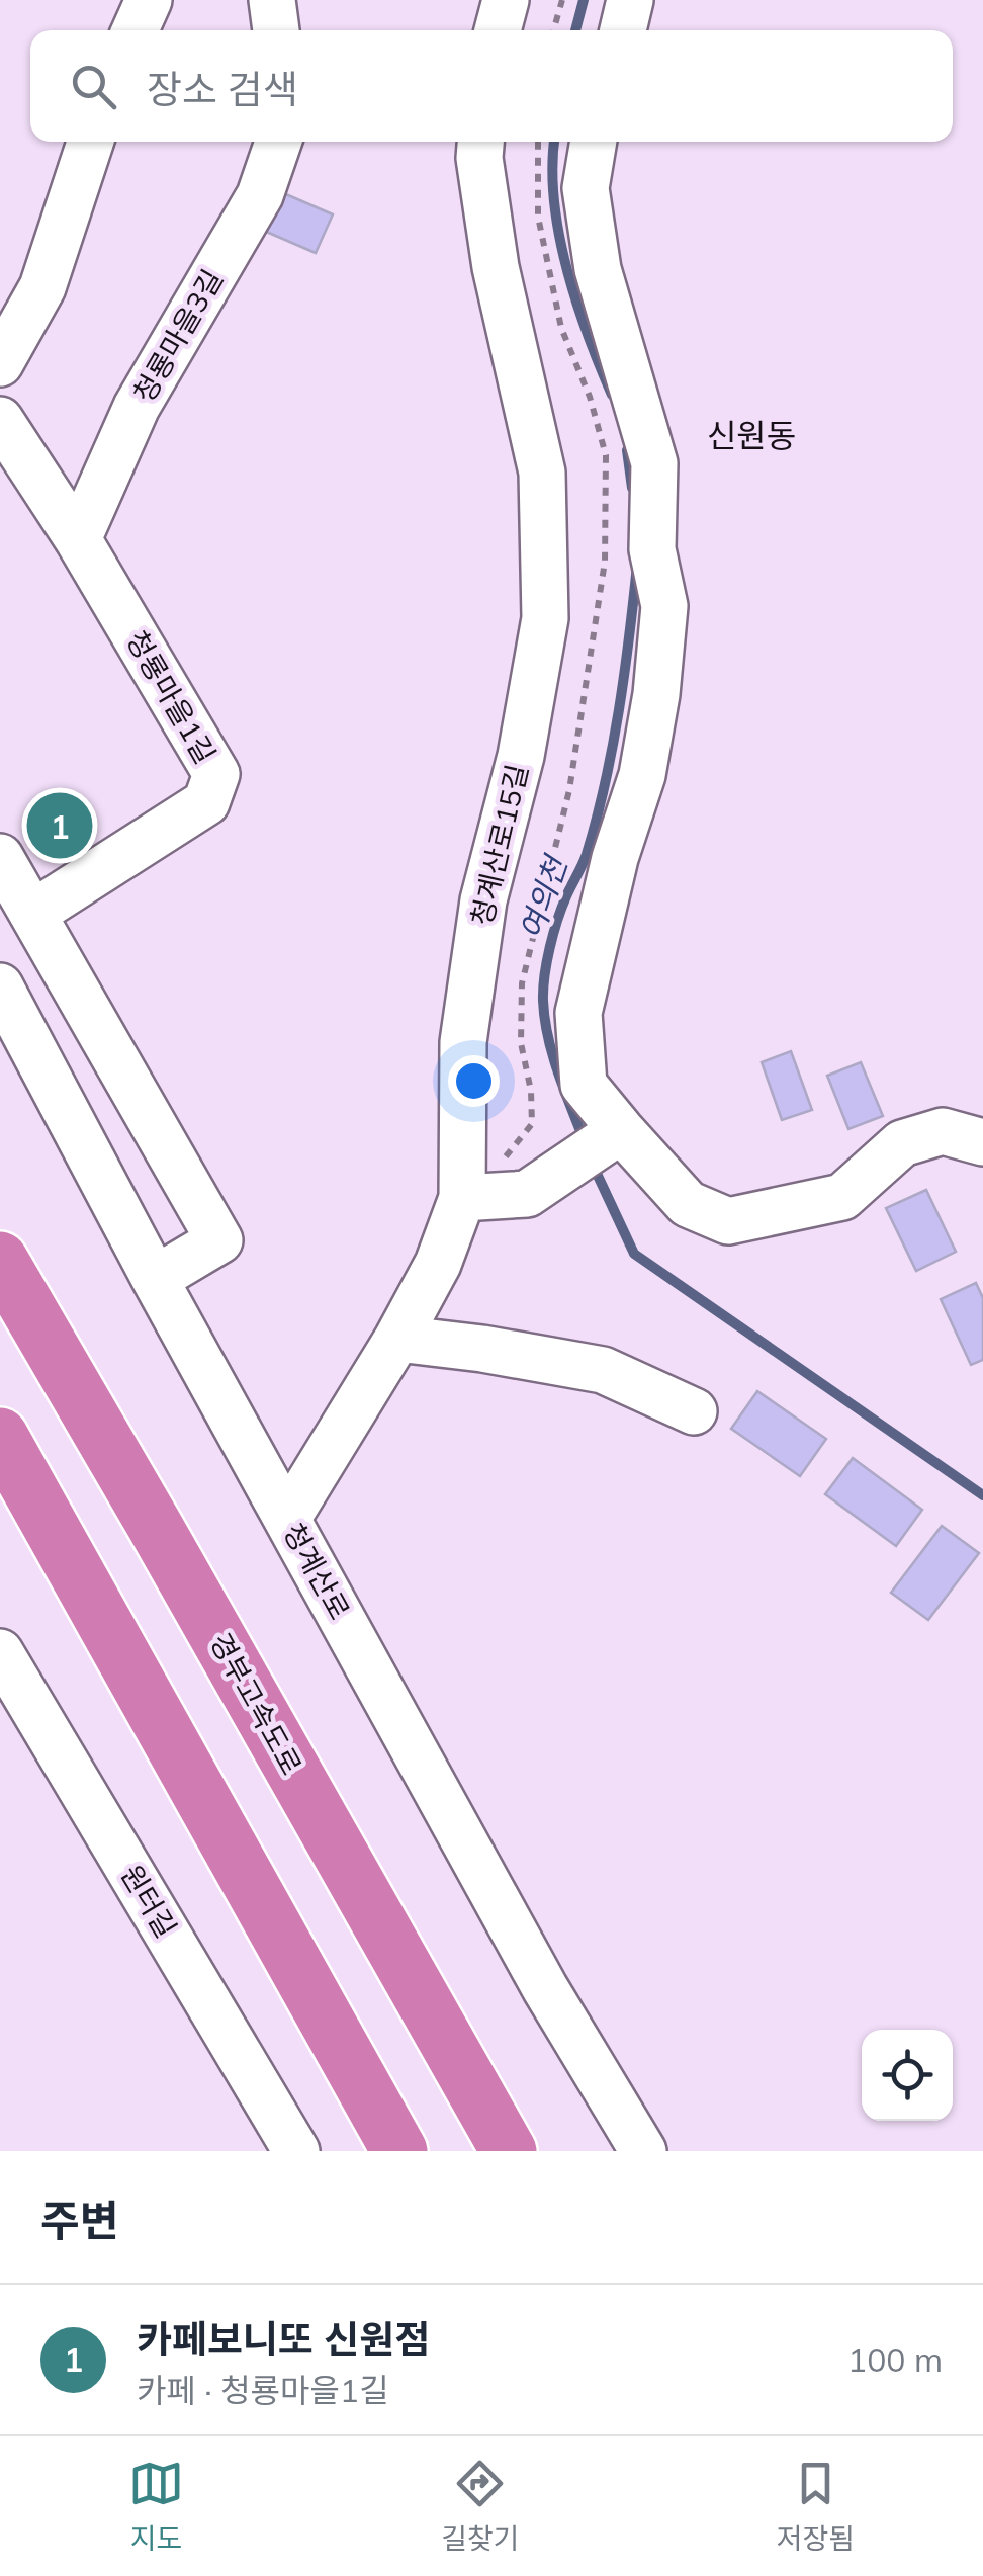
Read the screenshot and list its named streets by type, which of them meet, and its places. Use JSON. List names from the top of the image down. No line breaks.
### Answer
{"streets":{"highway":["경부고속도로"],"street":["청룡마을3길","청룡마을1길","청계산로15길","청계산로","원터길"]},"crossings":[["청룡마을3길","청룡마을1길"],["청계산로15길","청계산로"]],"districts":["신원동"],"water":["여의천"],"page":{"search":"장소 검색","pins":"1","heading":"주변","list":[{"mark":"1","name":"카페보니또 신원점","note":"카페 · 청룡마을1길","value":"100 m"}],"nav":["지도","길찾기","저장됨"]}}
